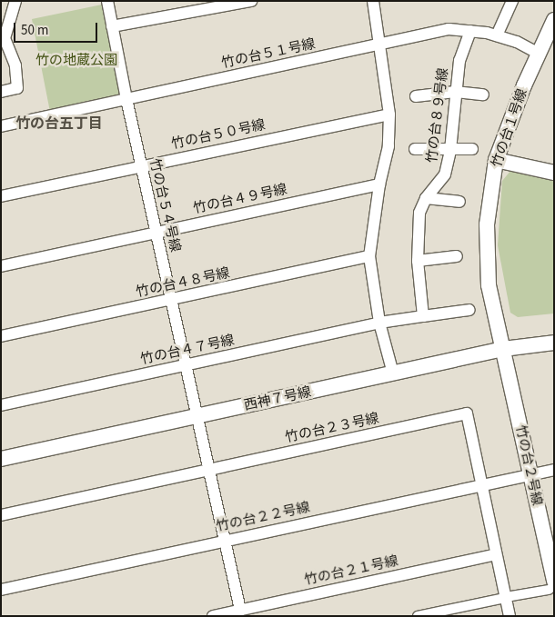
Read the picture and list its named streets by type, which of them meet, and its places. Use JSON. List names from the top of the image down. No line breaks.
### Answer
{"streets":{"street":["竹の台５１号線","竹の台８９号線","竹の台１号線","竹の台５０号線","竹の台４９号線","竹の台５４号線","竹の台４８号線","竹の台４７号線","西神７号線","竹の台２３号線","竹の台２号線","竹の台２２号線","竹の台２１号線"]},"crossings":[["竹の台５１号線","竹の台８９号線"],["竹の台５１号線","竹の台１号線"],["竹の台５１号線","竹の台５４号線"],["竹の台１号線","西神７号線"],["竹の台１号線","竹の台２号線"],["竹の台５０号線","竹の台５４号線"],["竹の台４９号線","竹の台５４号線"],["竹の台５４号線","竹の台４８号線"],["竹の台５４号線","竹の台４７号線"],["竹の台５４号線","西神７号線"],["竹の台５４号線","竹の台２３号線"],["竹の台５４号線","竹の台２２号線"],["竹の台５４号線","竹の台２１号線"],["西神７号線","竹の台２号線"],["竹の台２３号線","竹の台２２号線"],["竹の台２３号線","竹の台２１号線"],["竹の台２号線","竹の台２２号線"]],"districts":["竹の台五丁目"],"parks":["竹の地蔵公園"],"scale_bar":"50 m"}
